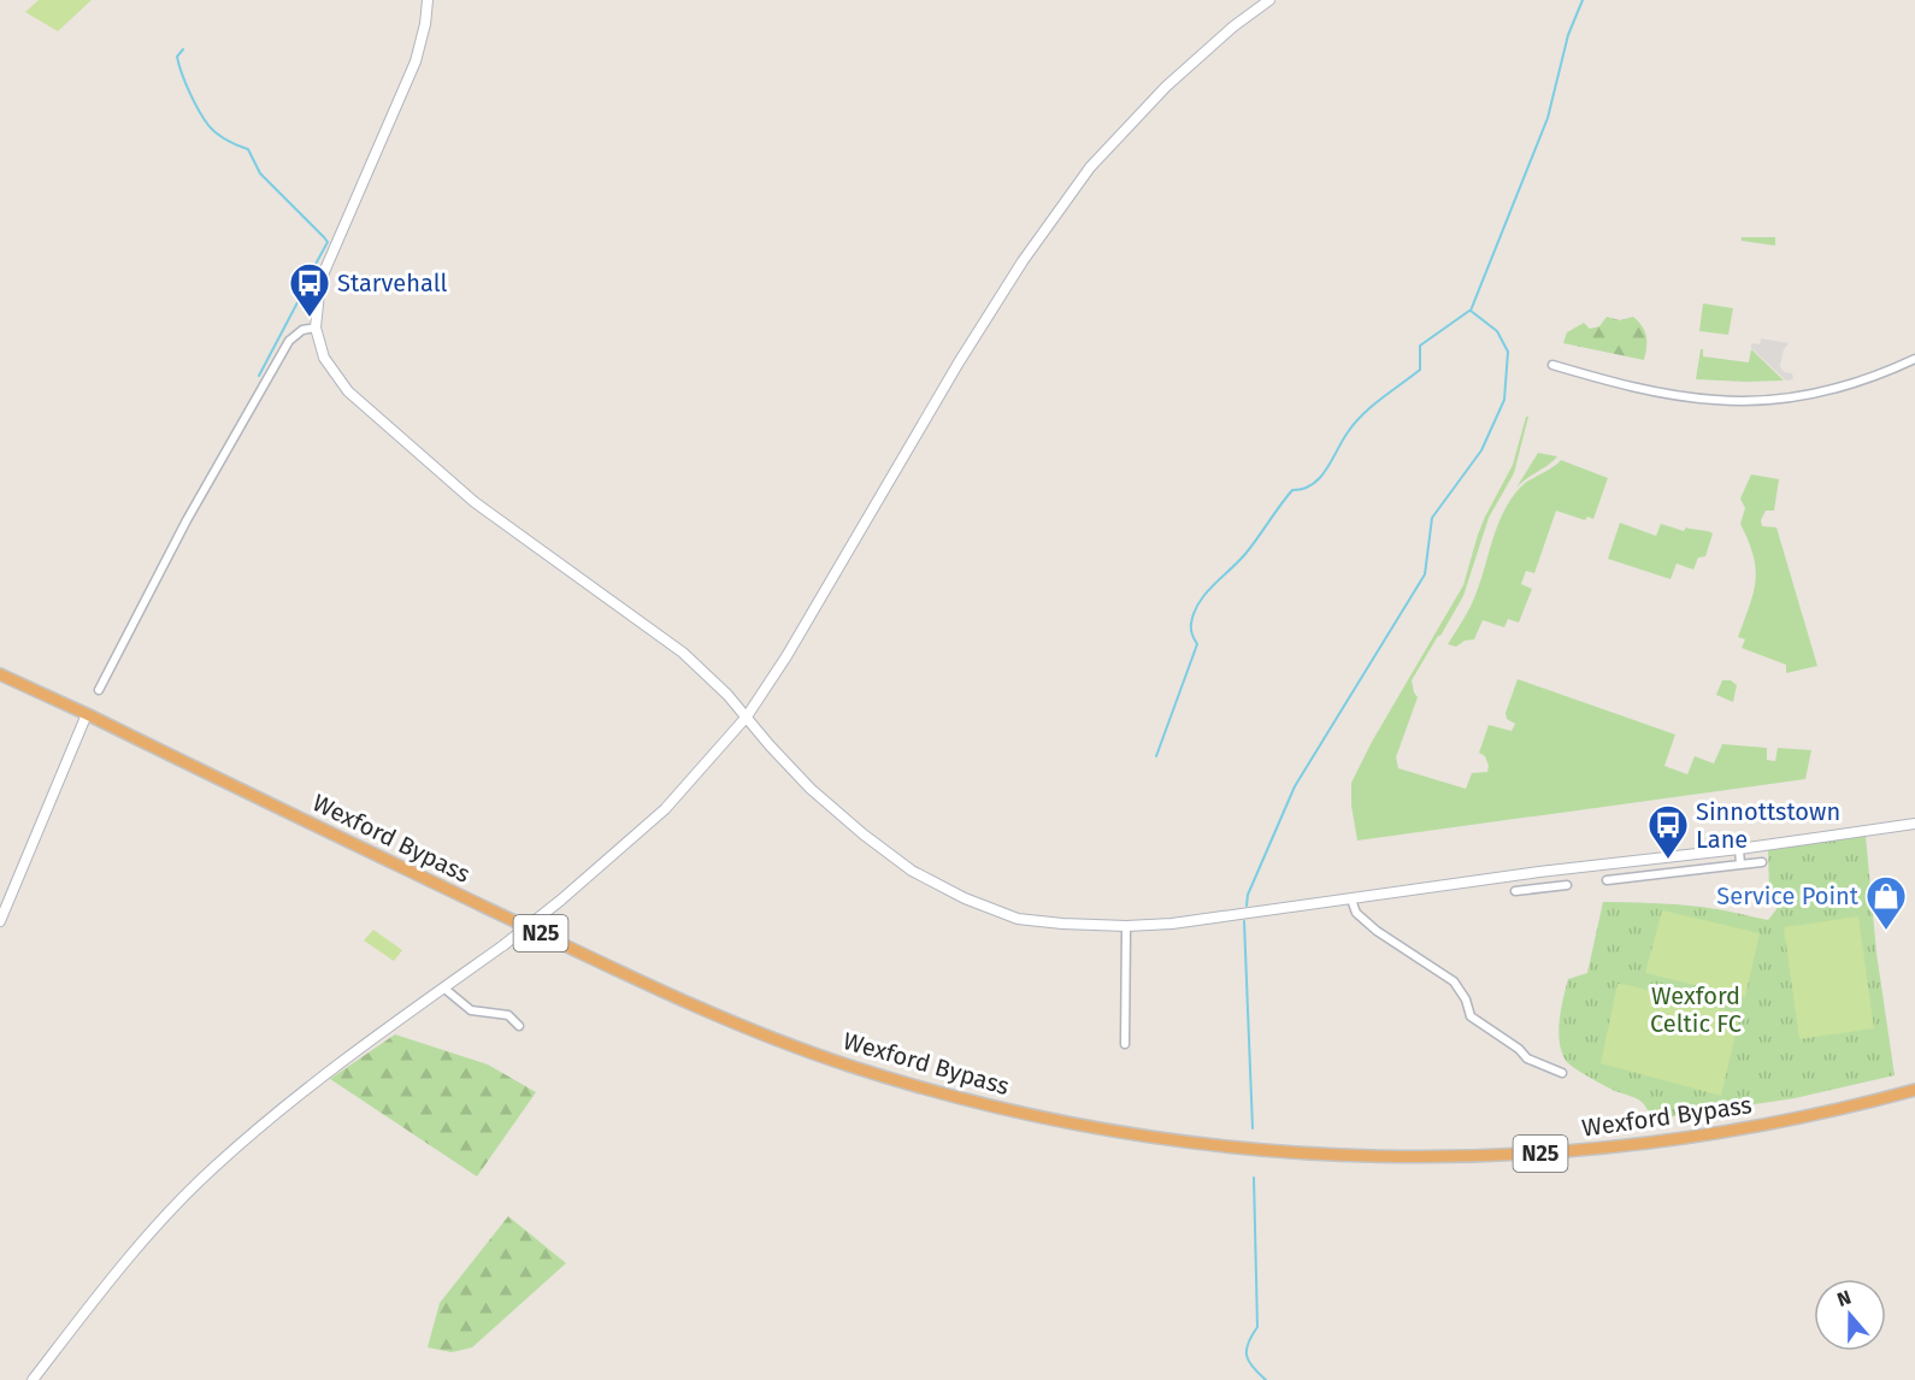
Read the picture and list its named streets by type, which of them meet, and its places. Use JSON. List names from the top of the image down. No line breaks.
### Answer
{"streets":{"highway":["Wexford Bypass","N25"]},"parks":["Wexford Celtic FC"],"places":{"bus stop":["Starvehall","Sinnottstown Lane"],"shop":["Service Point"]},"north":"top"}
